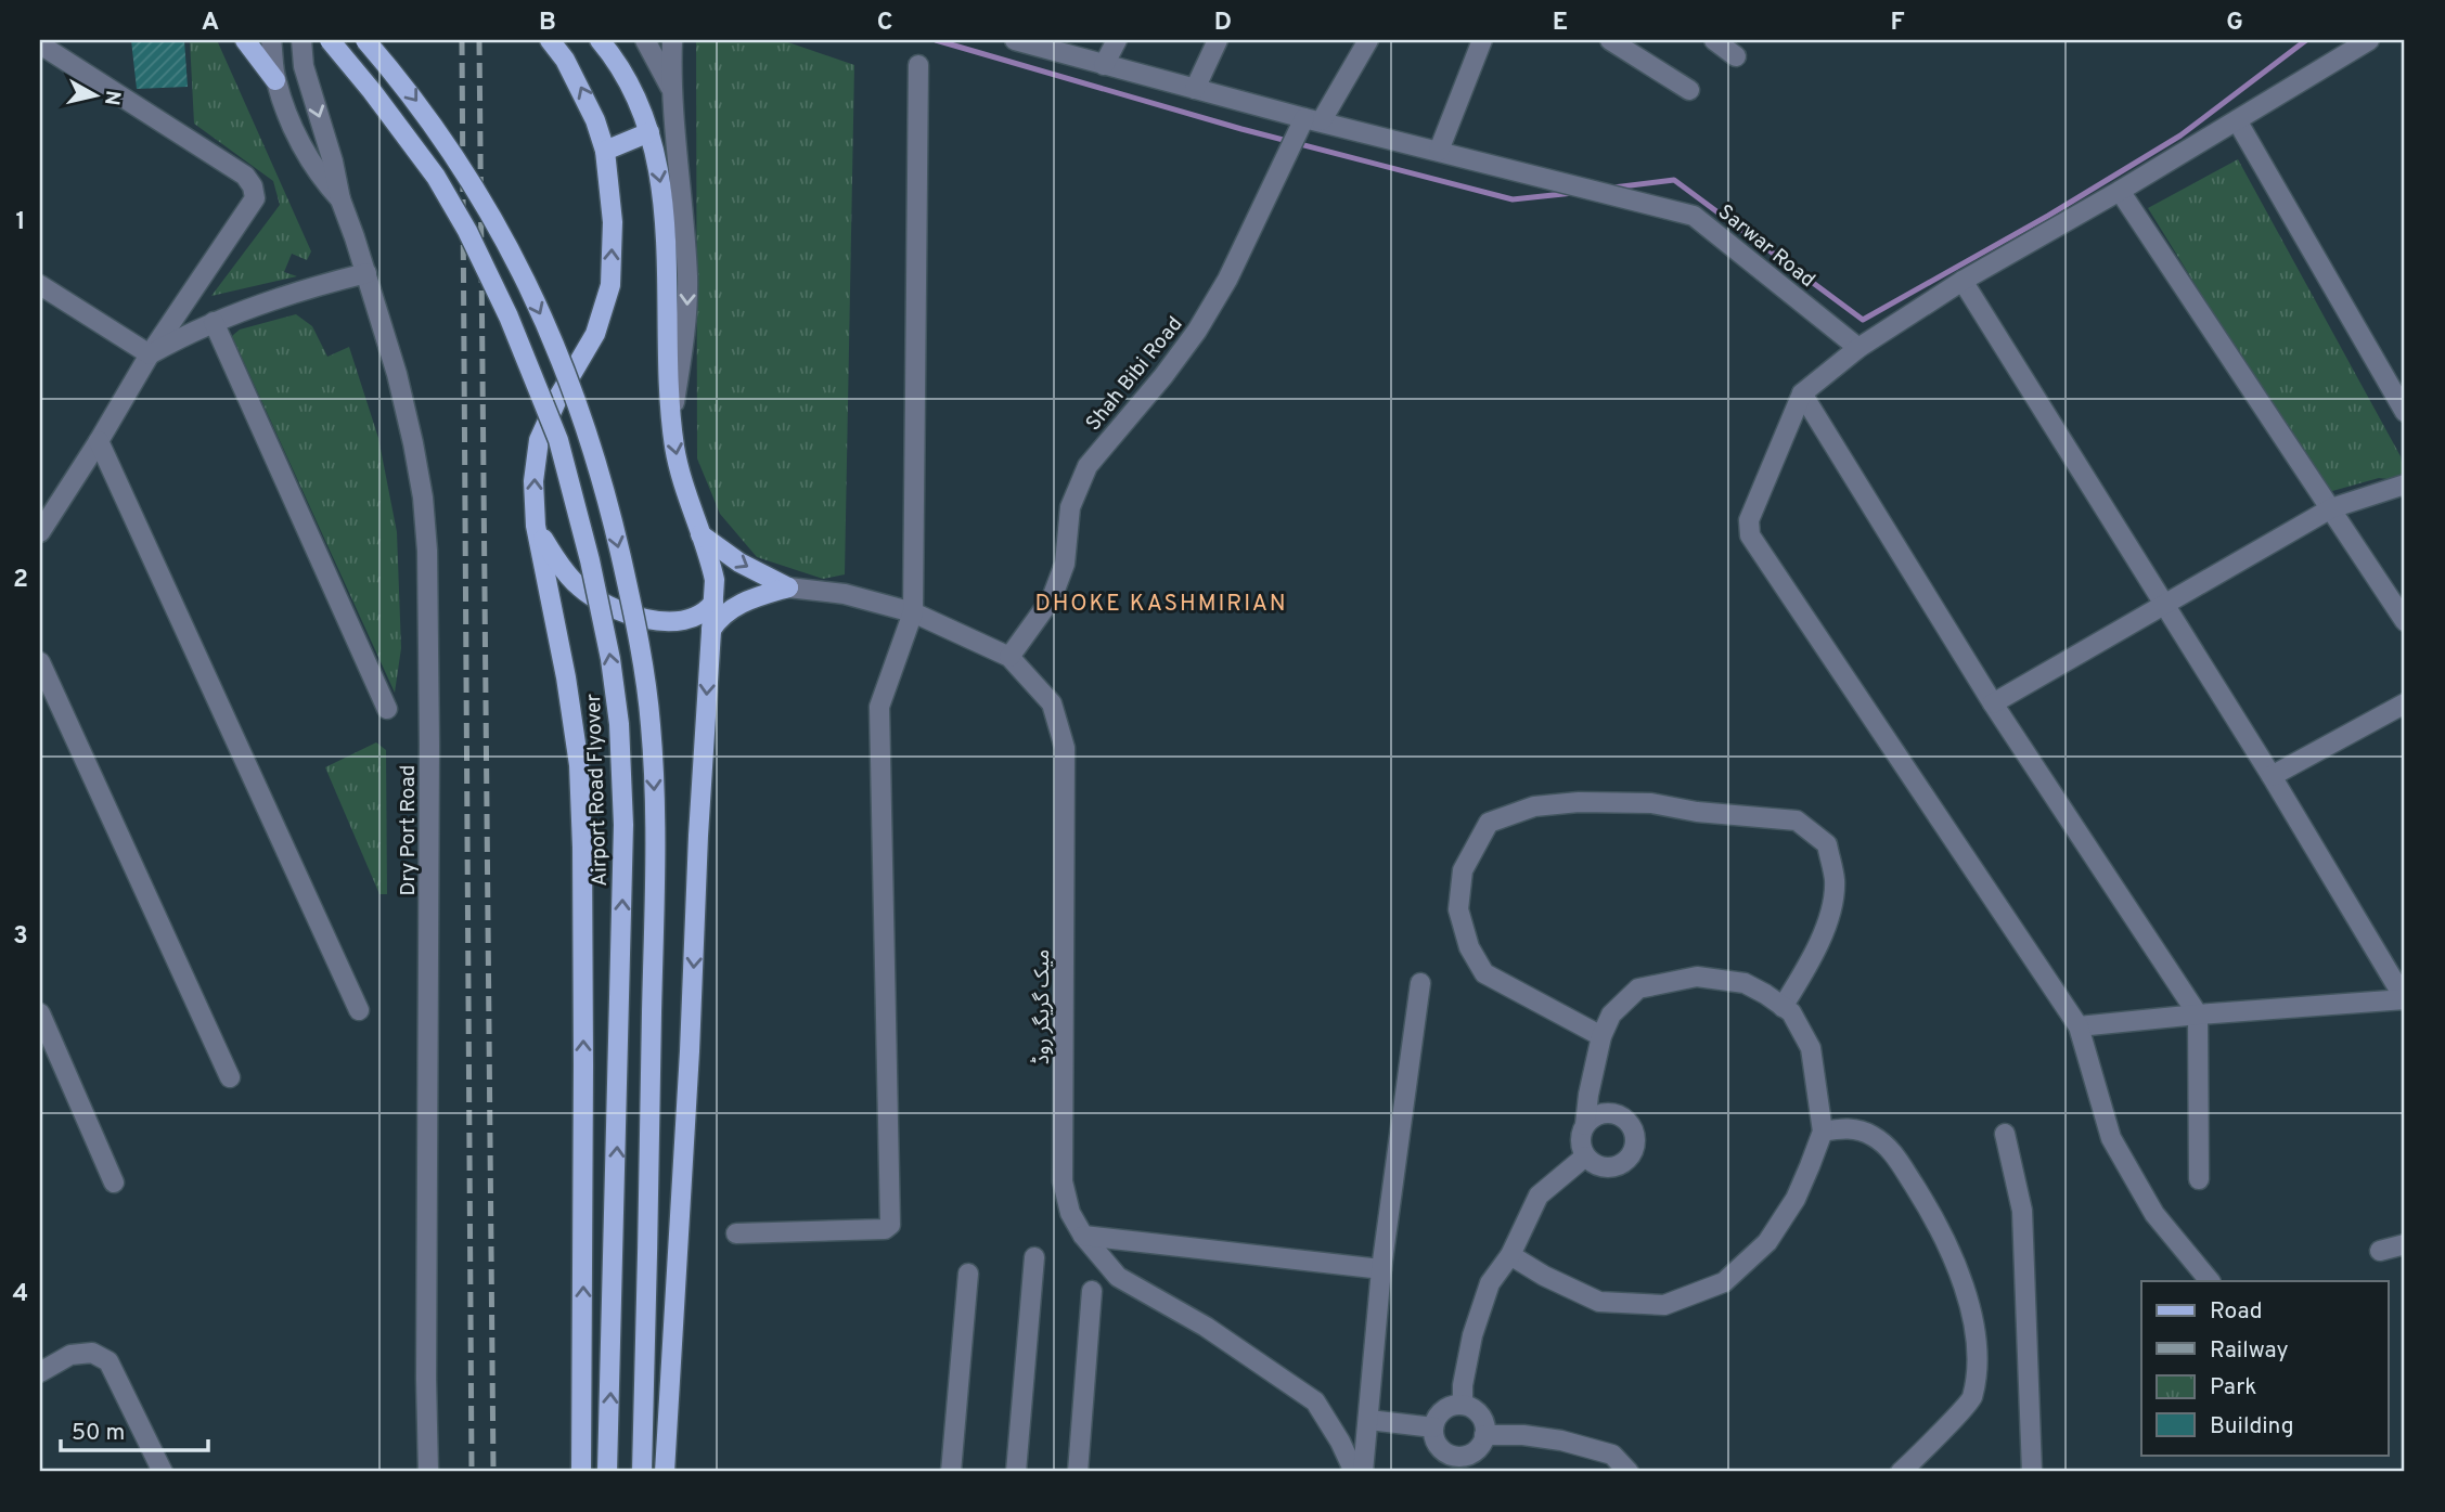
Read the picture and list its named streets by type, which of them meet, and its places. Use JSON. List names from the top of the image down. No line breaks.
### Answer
{"streets":{"main road":["Airport Road Flyover","میک گریگر روڈ"],"street":["Sarwar Road","Shah Bibi Road","Dry Port Road"]},"crossings":[["Sarwar Road","Shah Bibi Road"],["Shah Bibi Road","میک گریگر روڈ"]],"districts":["DHOKE KASHMIRIAN"],"legend":["Road","Railway","Park","Building"],"scale_bar":"50 m","north":"right","grid":{"columns":["A","B","C","D","E","F","G"],"rows":["1","2","3","4"]}}
